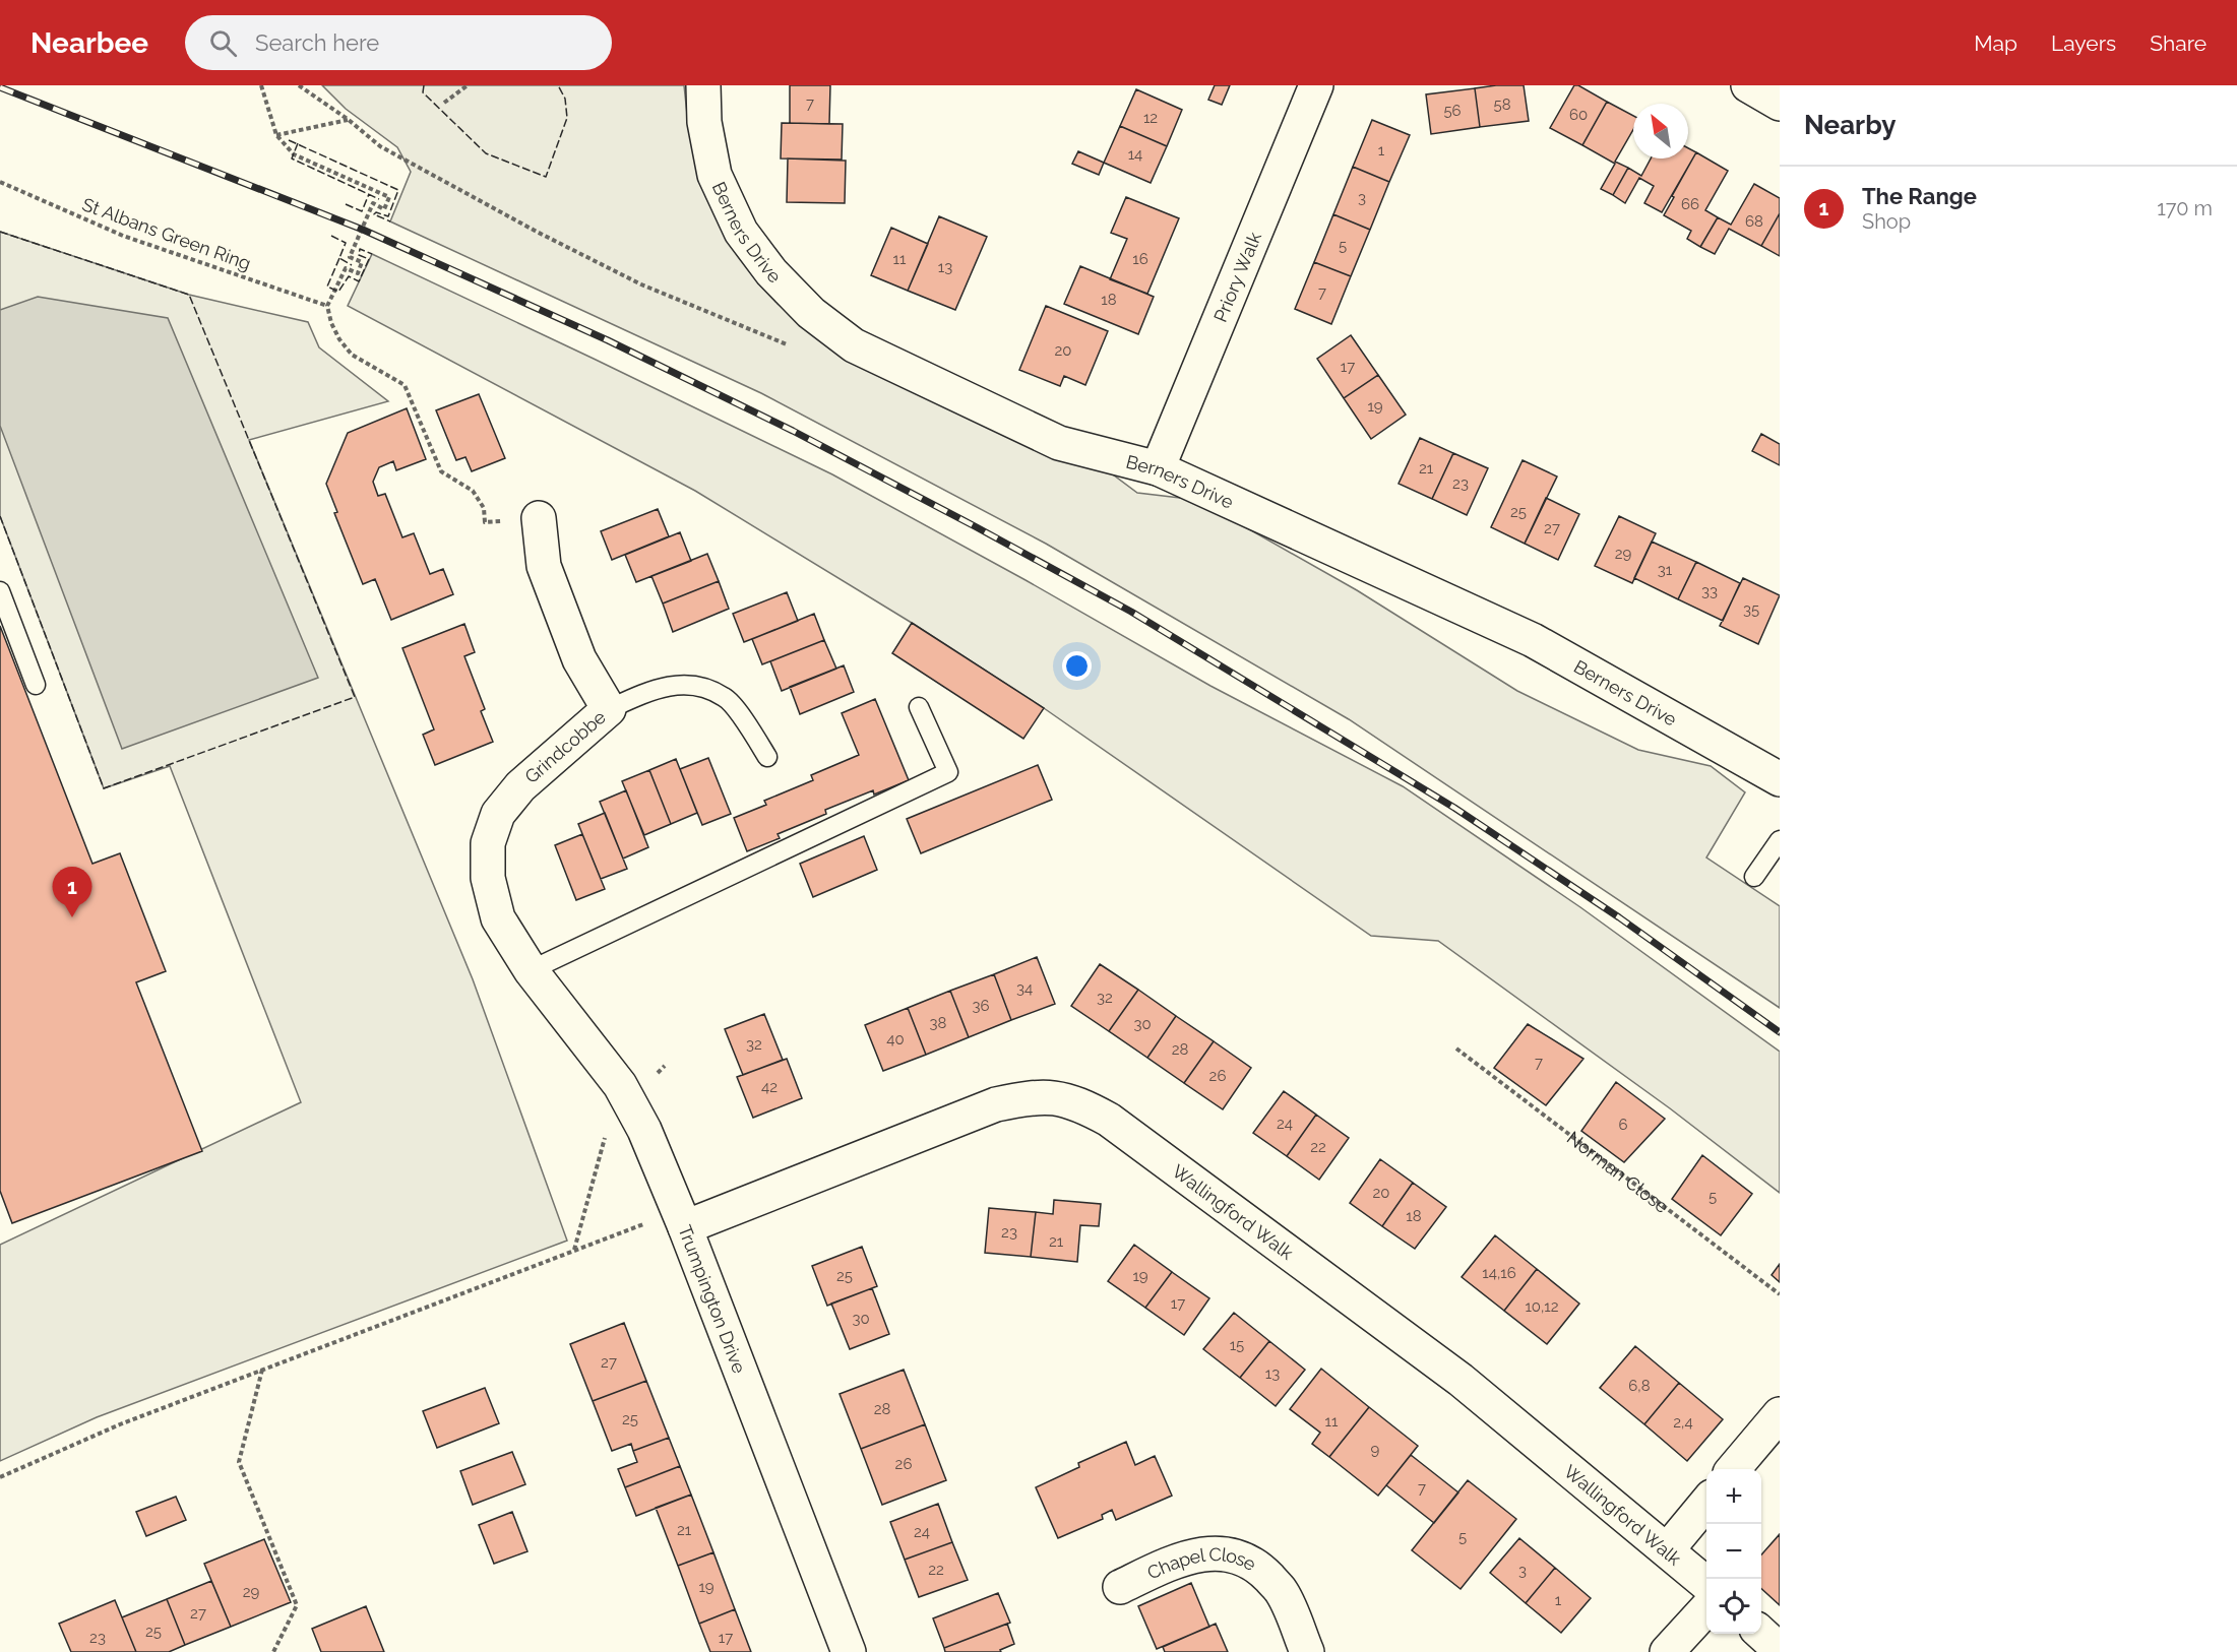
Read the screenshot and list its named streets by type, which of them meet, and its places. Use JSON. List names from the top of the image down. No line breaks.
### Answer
{"streets":{"street":["Berners Drive","Priory Walk","Grindcobbe","Wallingford Walk","Trumpington Drive","Chapel Close"],"path":["St Albans Green Ring","Norman Close"]},"crossings":[["Berners Drive","Priory Walk"],["Grindcobbe","Trumpington Drive"],["Wallingford Walk","Trumpington Drive"]],"house_numbers":["7","58","56","60","12","1","14","3","66","68","5","11","16","13","7","18","20","17","19","21","23","25","27","29","31","33","35","34","32","36","38","30","40","32","28","7","26","42","24","6","22","20","5","18","23","21","14,16","25","19","17","10,12","30","15","27","13","6,8","28","25","11","2,4","9","26","7","21","24","5","22","3","19","29","1","27","25","23","17"],"north":"top left","page":{"header":"Nearbee","search":"Search here","nav":["Map","Layers","Share"],"heading":"Nearby","list":[{"mark":"1","name":"The Range","note":"Shop","value":"170 m"}],"pins":"1","map_buttons":["+","−"]}}
